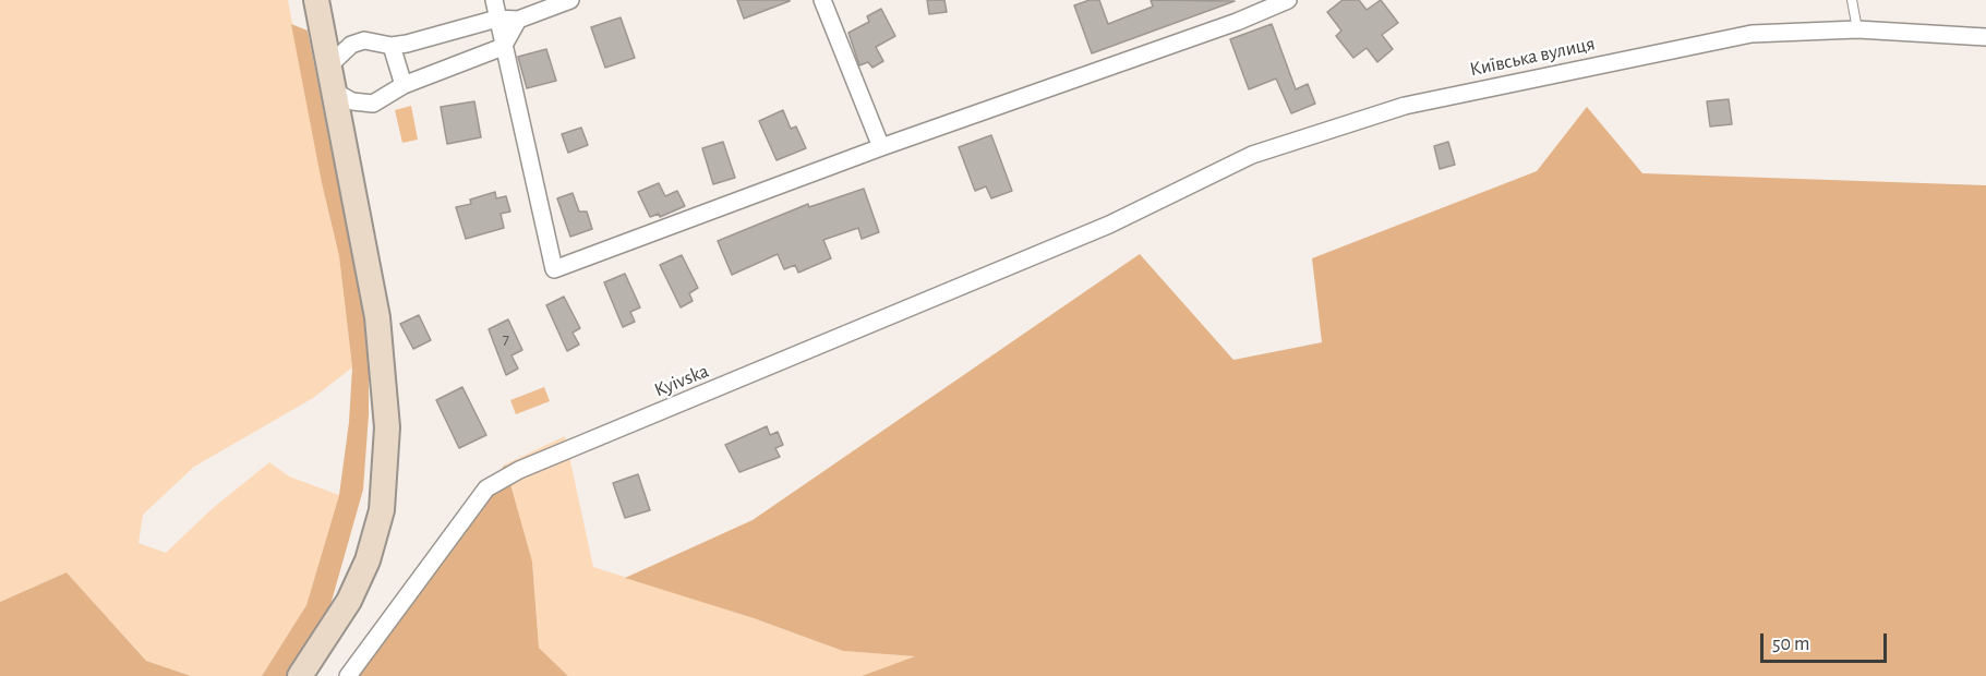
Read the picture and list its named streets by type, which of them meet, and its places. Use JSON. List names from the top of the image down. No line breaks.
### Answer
{"streets":{"street":["Kyivska"]},"house_numbers":["7"],"scale_bar":"50 m"}
